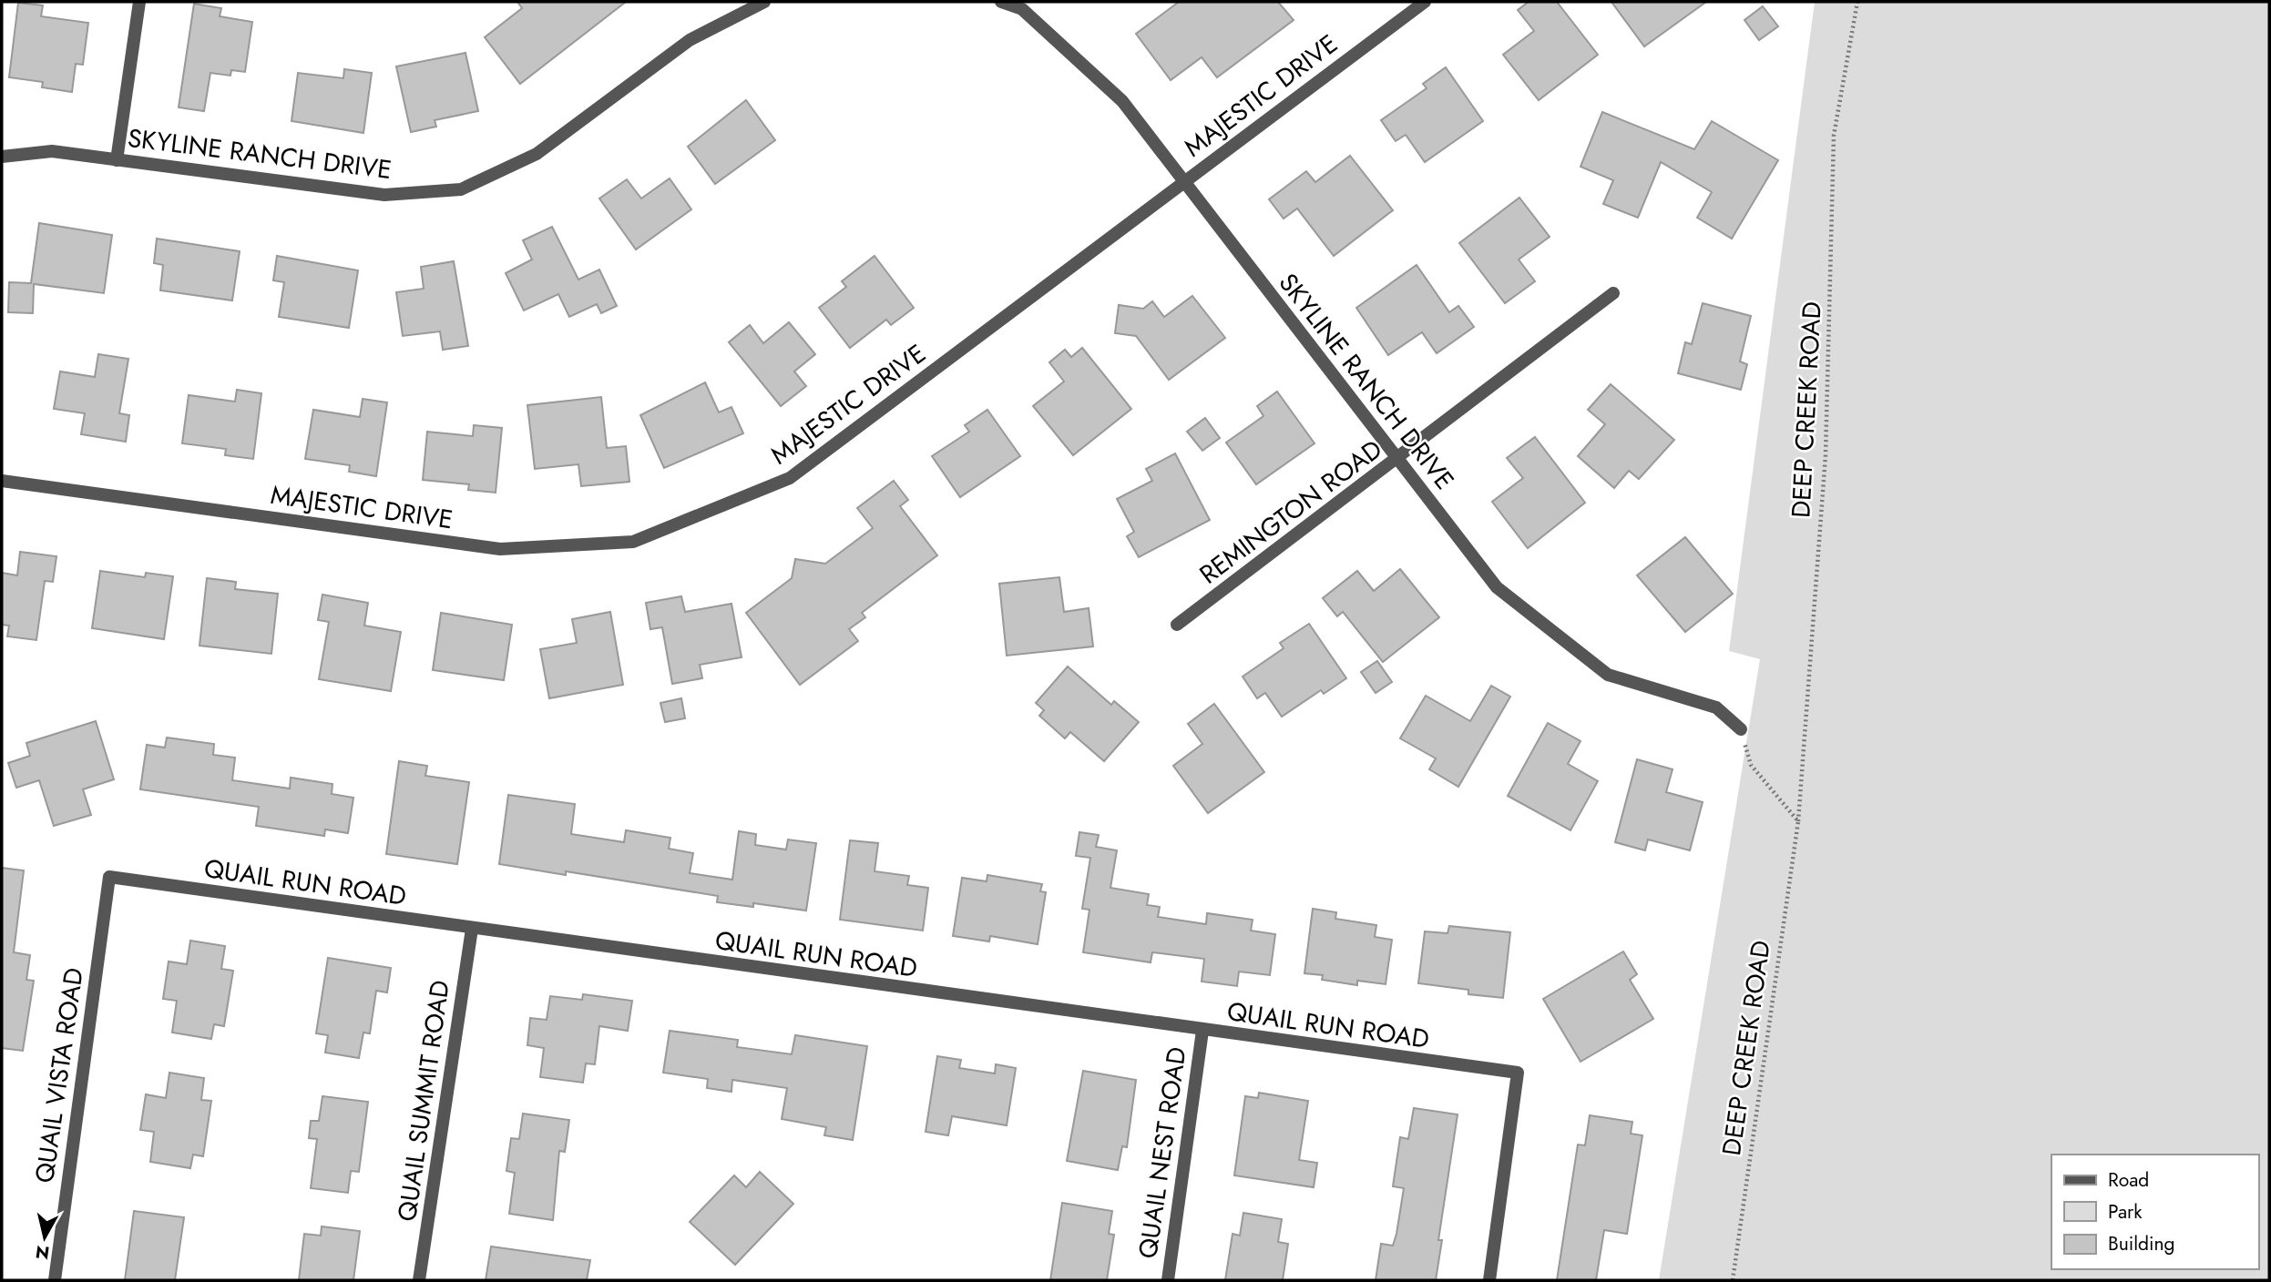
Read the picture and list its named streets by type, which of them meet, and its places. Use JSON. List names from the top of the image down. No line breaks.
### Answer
{"streets":{"street":["MAJESTIC DRIVE","SKYLINE RANCH DRIVE","REMINGTON ROAD","QUAIL RUN ROAD","QUAIL VISTA ROAD","QUAIL SUMMIT ROAD","QUAIL NEST ROAD"],"path":["DEEP CREEK ROAD"]},"crossings":[["MAJESTIC DRIVE","SKYLINE RANCH DRIVE"],["SKYLINE RANCH DRIVE","REMINGTON ROAD"],["QUAIL RUN ROAD","QUAIL VISTA ROAD"],["QUAIL RUN ROAD","QUAIL SUMMIT ROAD"],["QUAIL RUN ROAD","QUAIL NEST ROAD"]],"legend":["Road","Park","Building"],"north":"bottom"}
